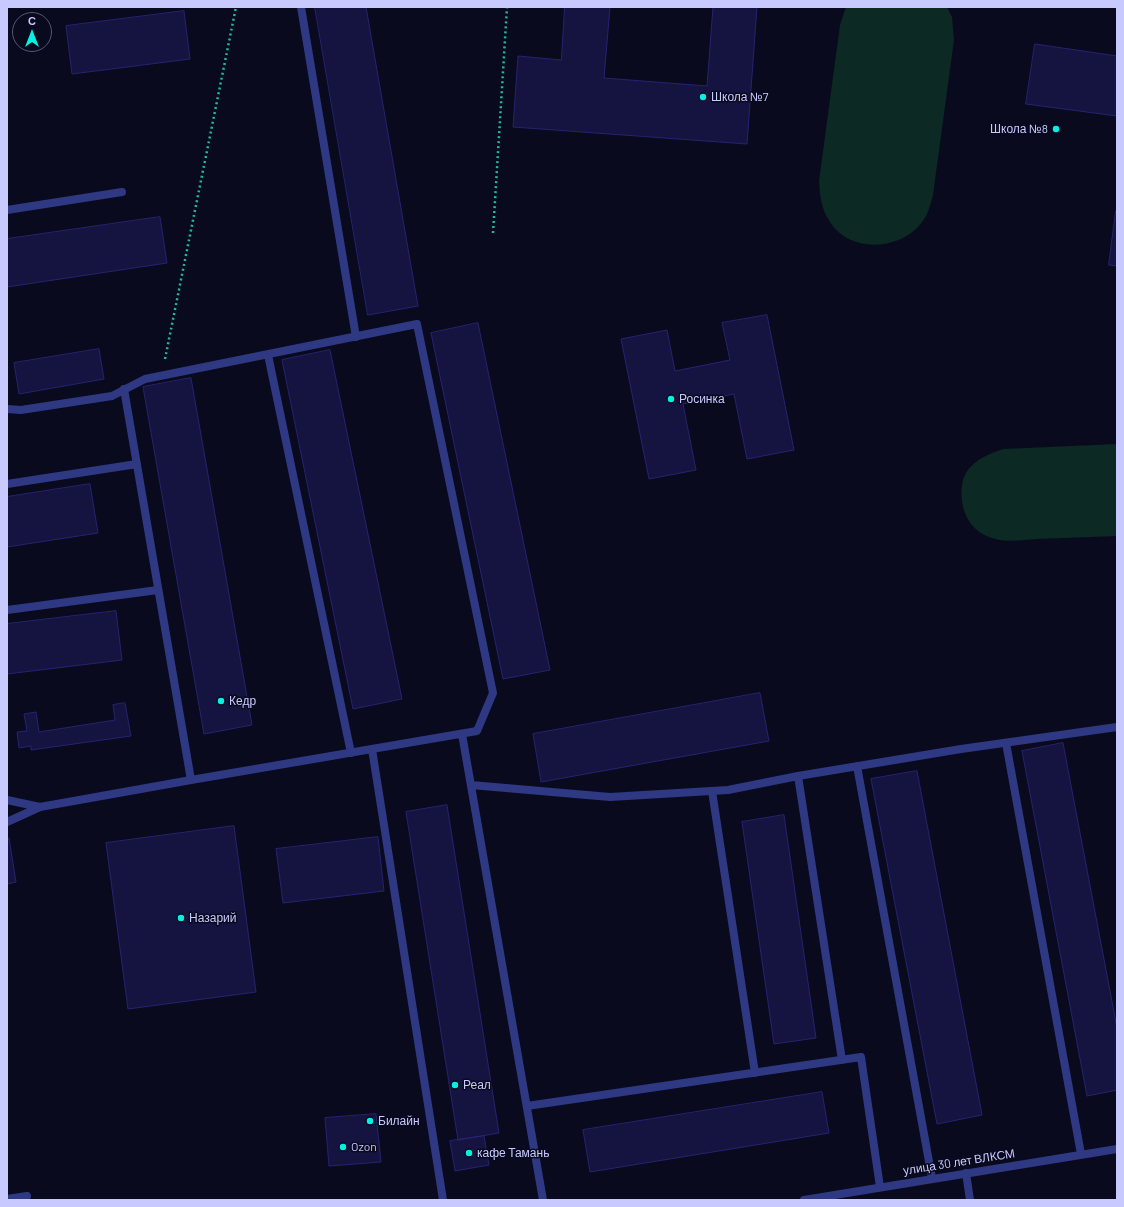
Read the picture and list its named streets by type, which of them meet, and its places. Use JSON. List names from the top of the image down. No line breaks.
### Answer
{"streets":{"street":["улица 30 лет ВЛКСМ"]},"places":["Школа №7","Школа №8","Росинка","Кедр","Назарий","Реал","Билайн","Ozon","кафе Тамань"],"north":"top"}
